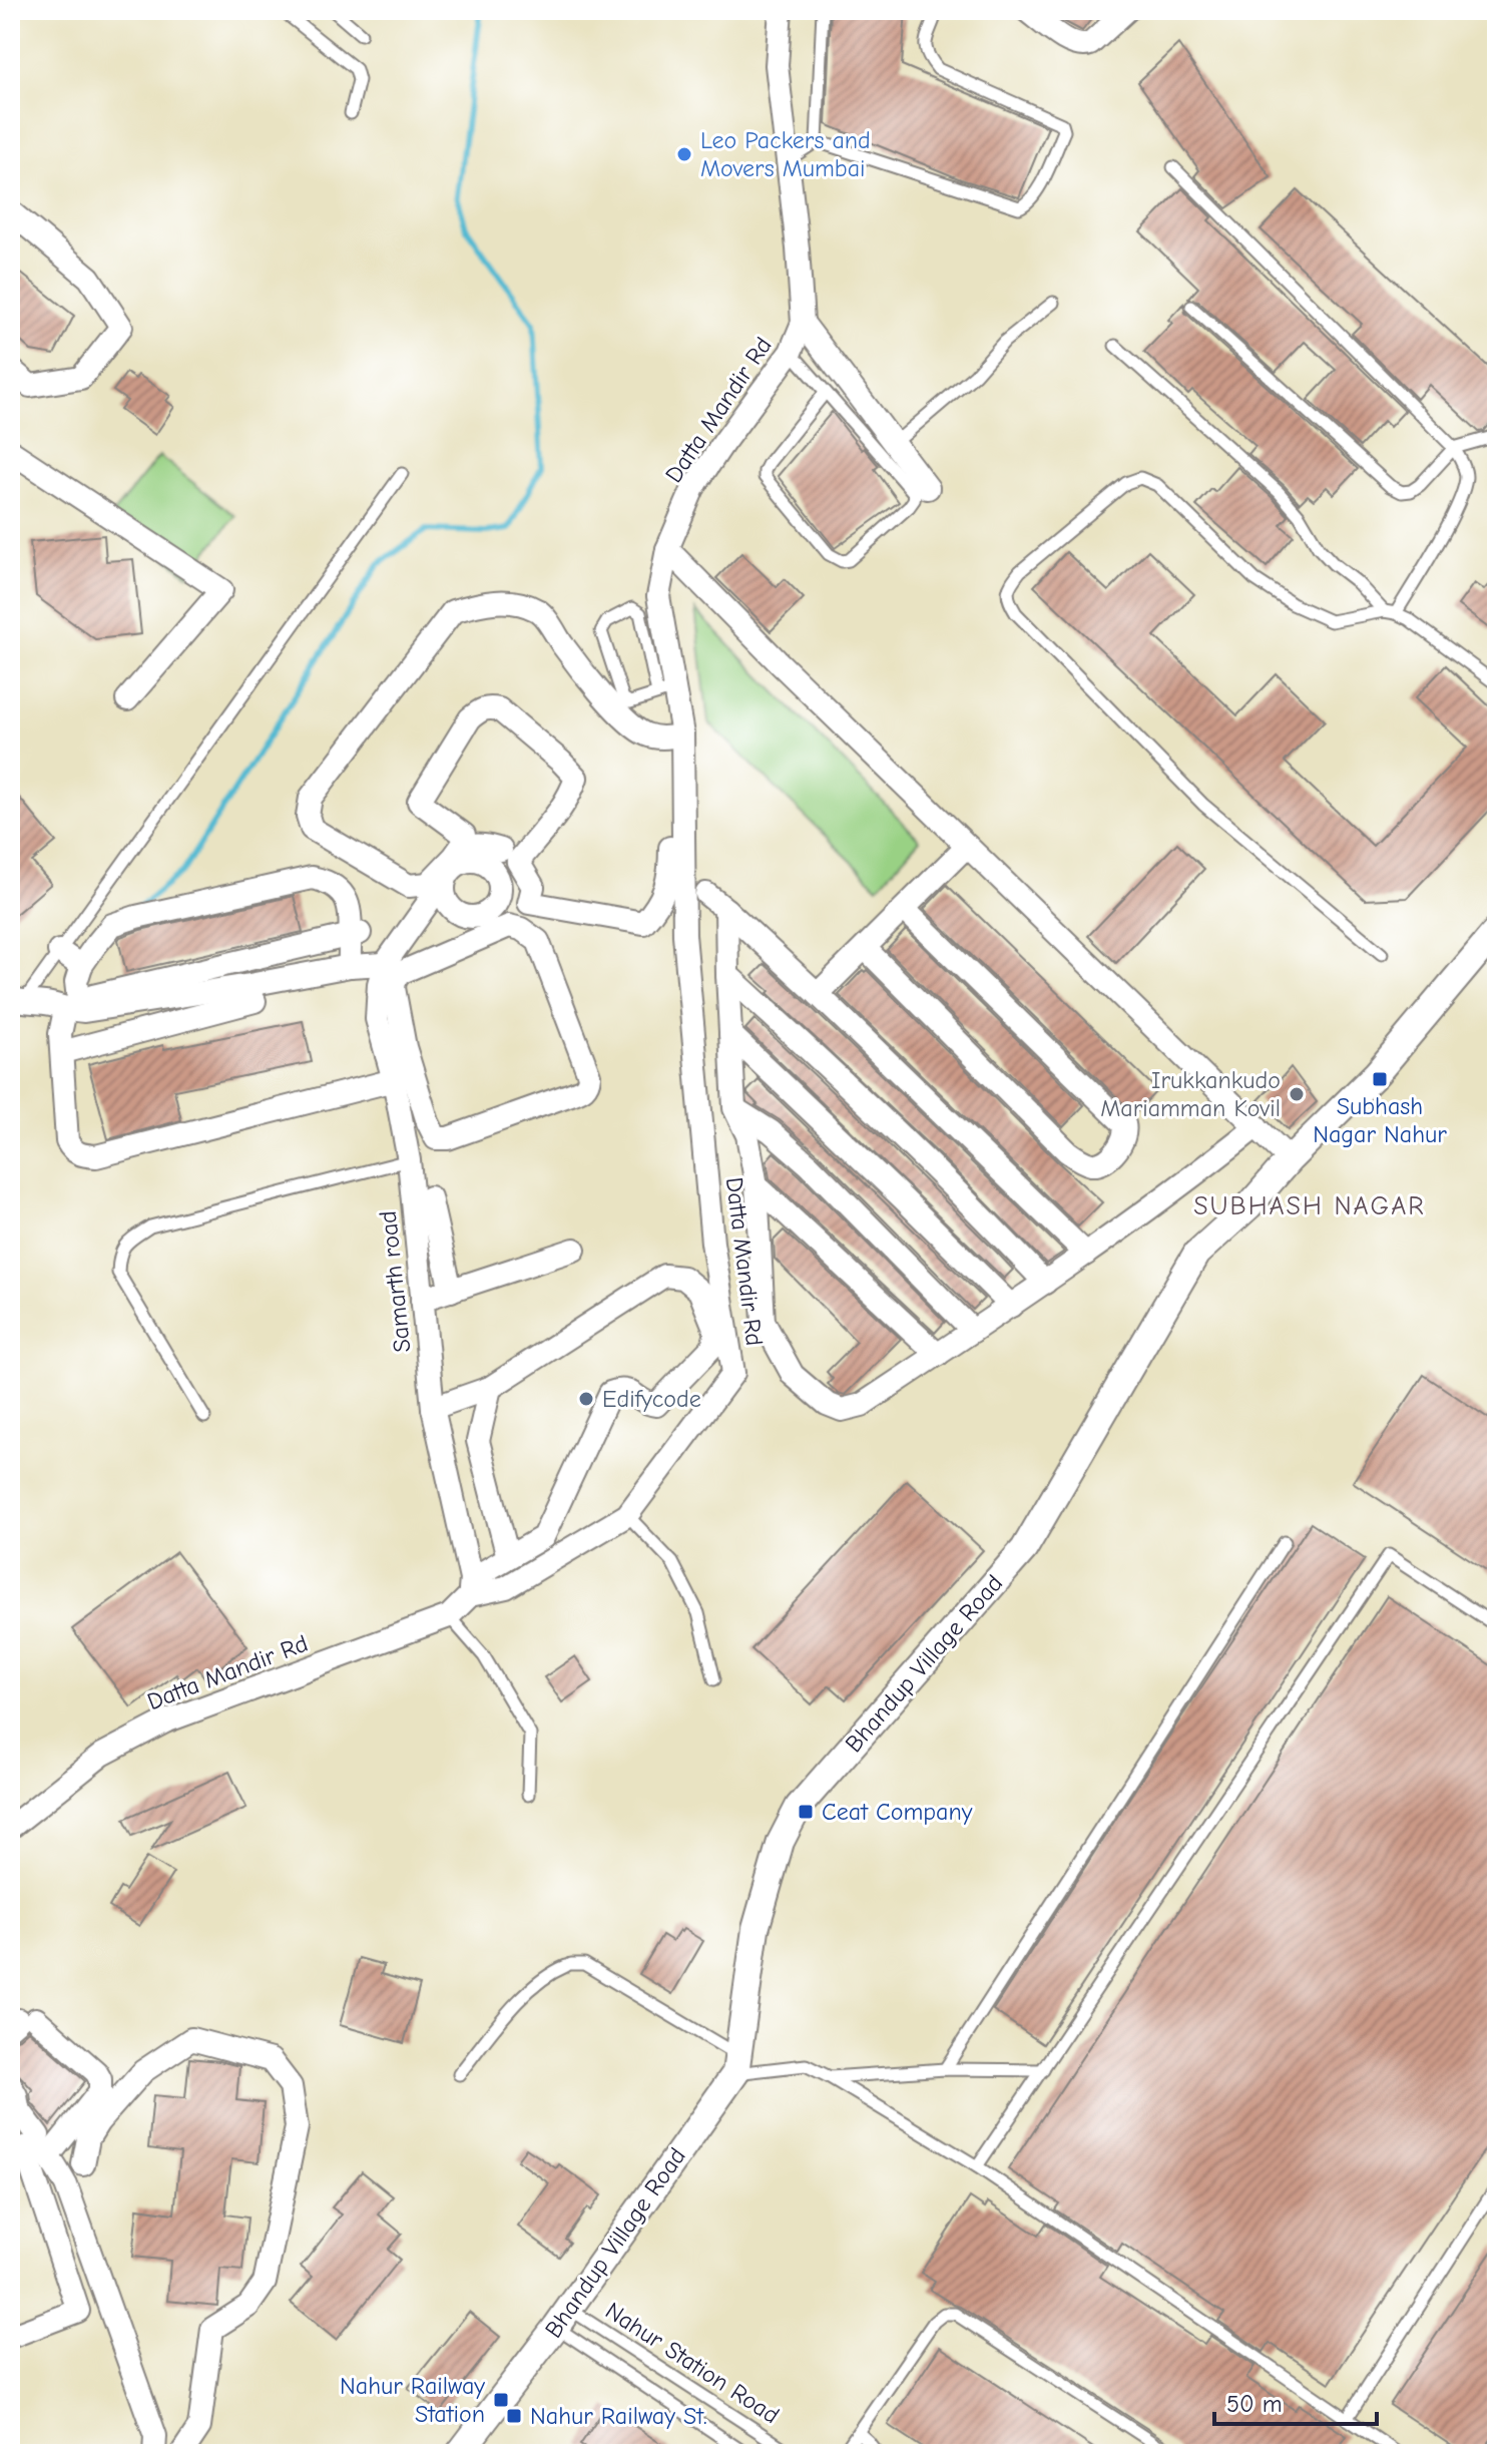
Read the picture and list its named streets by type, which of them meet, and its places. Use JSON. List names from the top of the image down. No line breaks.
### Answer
{"streets":{"street":["Datta Mandir Rd","Samarth road","Bhandup Village Road"],"lane":["Nahur Station Road"]},"crossings":[["Datta Mandir Rd","Samarth road"],["Bhandup Village Road","Nahur Station Road"]],"districts":["SUBHASH NAGAR"],"places":{"other":["Leo Packers and Movers Mumbai","Irukkankudo Mariamman Kovil","Edifycode"],"transit":["Subhash Nagar Nahur","Ceat Company","Nahur Railway Station","Nahur Railway St."]},"scale_bar":"50 m"}
